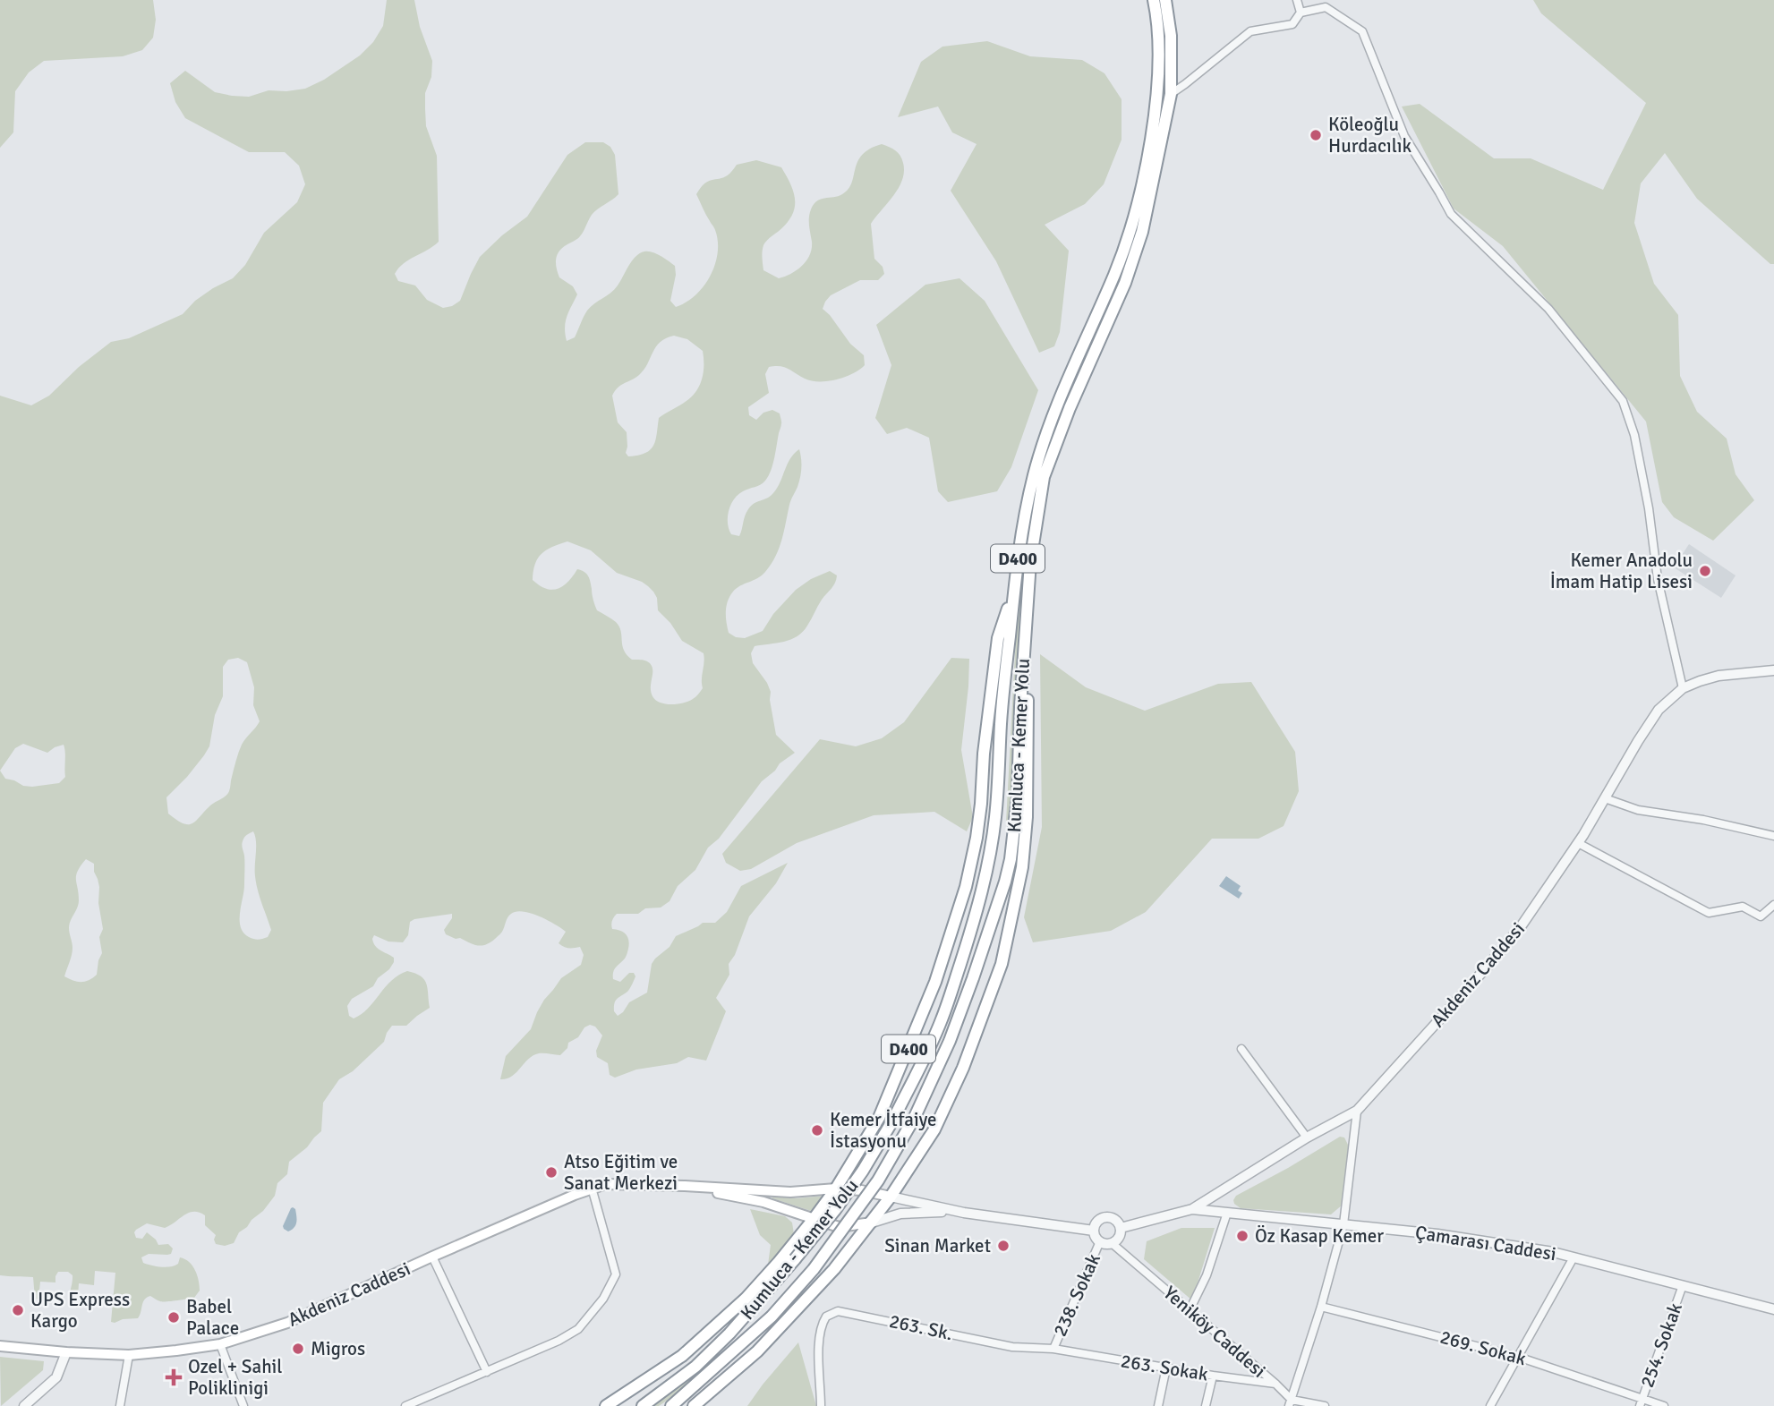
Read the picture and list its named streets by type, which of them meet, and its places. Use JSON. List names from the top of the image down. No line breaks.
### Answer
{"streets":{"highway":["D400","Kumluca - Kemer Yolu"],"main road":["Akdeniz Caddesi"],"street":["Çamarası Caddesi","238. Sokak","263. Sk.","Yeniköy Caddesi","254. Sokak","269. Sokak","263. Sokak"]},"crossings":[["Kumluca - Kemer Yolu","Akdeniz Caddesi"],["Akdeniz Caddesi","Çamarası Caddesi"],["Akdeniz Caddesi","238. Sokak"],["Akdeniz Caddesi","Yeniköy Caddesi"],["Çamarası Caddesi","254. Sokak"],["238. Sokak","263. Sk."],["238. Sokak","Yeniköy Caddesi"],["238. Sokak","263. Sokak"],["263. Sk.","263. Sokak"],["Yeniköy Caddesi","263. Sokak"],["254. Sokak","269. Sokak"]],"places":{"other":["Köleoğlu Hurdacılık","Kemer Anadolu İmam Hatip Lisesi","Kemer İtfaiye İstasyonu","Atso Eğitim ve Sanat Merkezi","Öz Kasap Kemer","Sinan Market","UPS Express Kargo","Babel Palace","Migros"],"health":["Ozel + Sahil Poliklinigi"]}}
